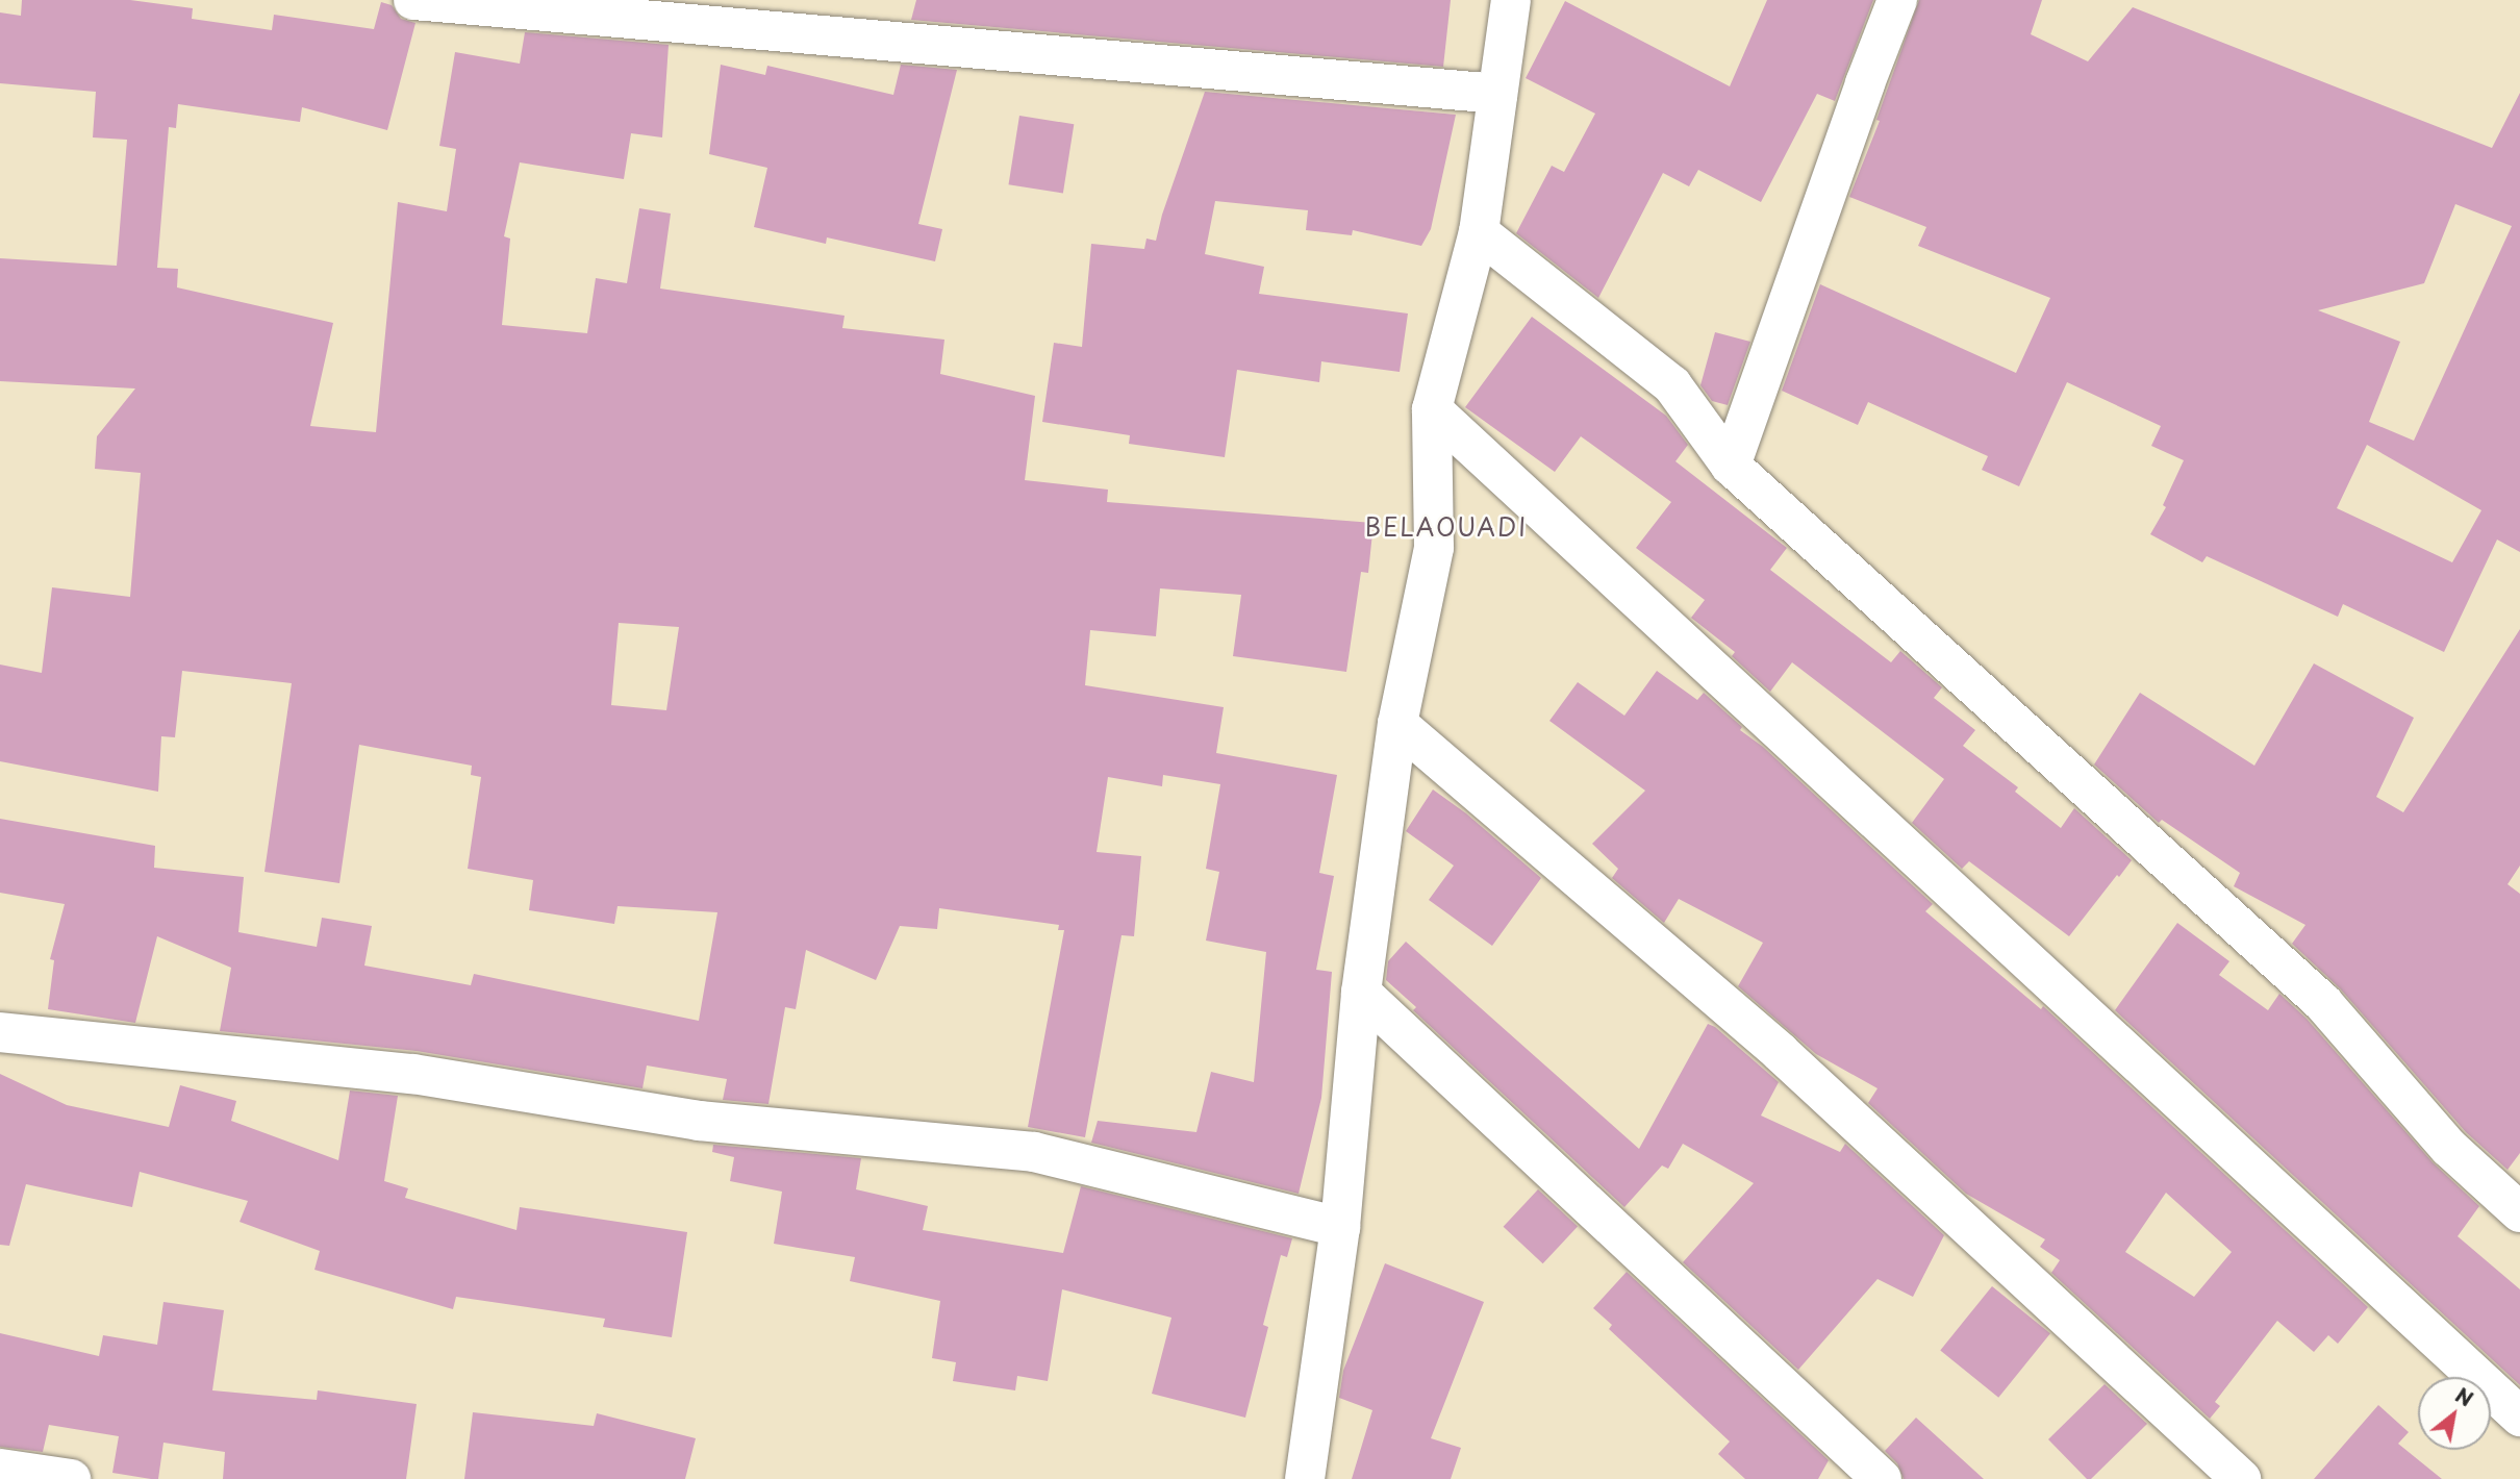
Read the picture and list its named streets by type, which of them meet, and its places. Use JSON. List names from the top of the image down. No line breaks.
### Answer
{"districts":["BELAOUADI"],"north":"top right"}
